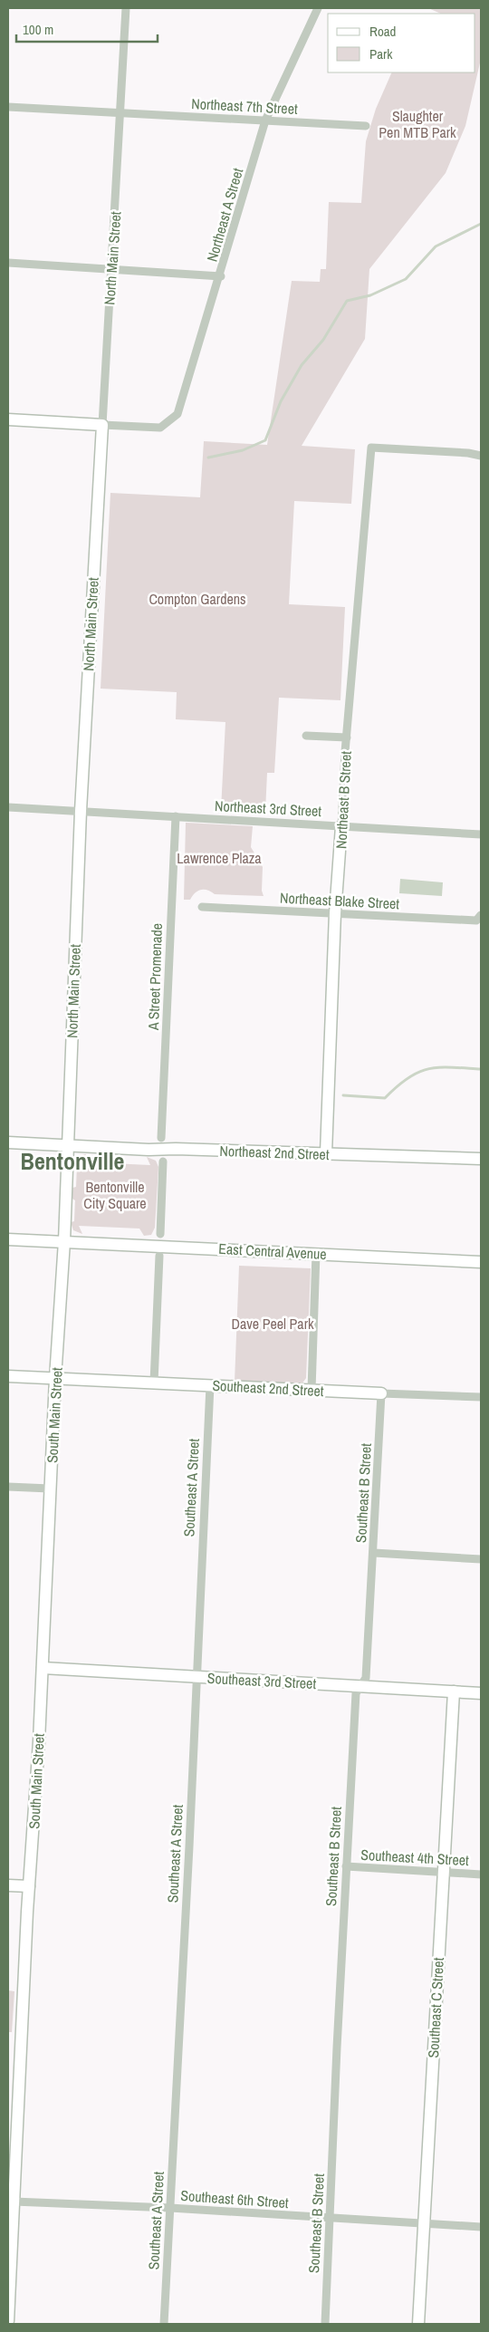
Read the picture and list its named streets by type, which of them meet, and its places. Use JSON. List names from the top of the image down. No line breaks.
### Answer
{"streets":{"street":["Northeast 7th Street","Northeast A Street","North Main Street","Northeast B Street","Northeast 3rd Street","Northeast Blake Street","A Street Promenade","Northeast 2nd Street","East Central Avenue","Southeast 2nd Street","South Main Street","Southeast A Street","Southeast B Street","Southeast 3rd Street","Southeast 4th Street","Southeast C Street","Southeast 6th Street"]},"crossings":[["Northeast 7th Street","Northeast A Street"],["Northeast 7th Street","North Main Street"],["Northeast A Street","North Main Street"],["North Main Street","Northeast 3rd Street"],["North Main Street","Northeast 2nd Street"],["North Main Street","East Central Avenue"],["North Main Street","South Main Street"],["Northeast B Street","Northeast 3rd Street"],["Northeast B Street","Northeast Blake Street"],["Northeast B Street","Northeast 2nd Street"],["Northeast 3rd Street","A Street Promenade"],["East Central Avenue","South Main Street"],["Southeast 2nd Street","South Main Street"],["Southeast 2nd Street","Southeast A Street"],["Southeast 2nd Street","Southeast B Street"],["South Main Street","Southeast 3rd Street"],["South Main Street","Southeast 6th Street"],["Southeast A Street","Southeast 3rd Street"],["Southeast A Street","Southeast 6th Street"],["Southeast B Street","Southeast 3rd Street"],["Southeast B Street","Southeast 4th Street"],["Southeast B Street","Southeast 6th Street"],["Southeast 3rd Street","Southeast C Street"],["Southeast 4th Street","Southeast C Street"],["Southeast C Street","Southeast 6th Street"]],"districts":["Bentonville"],"parks":["Slaughter Pen MTB Park","Compton Gardens","Lawrence Plaza","Bentonville City Square","Dave Peel Park"],"legend":["Road","Park"],"scale_bar":"100 m"}
